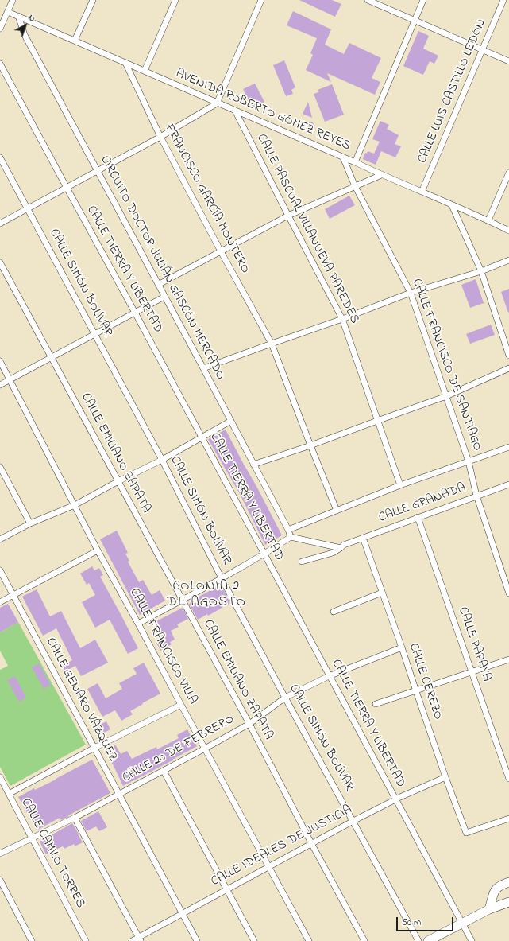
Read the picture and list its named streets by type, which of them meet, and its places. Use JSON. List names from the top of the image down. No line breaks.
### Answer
{"streets":{"street":["CALLE LUIS CASTILLO LEDÓN","AVENIDA ROBERTO GÓMEZ REYES","FRANCISCO GARCÍA MONTERO","CALLE PASCUAL VILLANUEVA PAREDES","CIRCUITO DOCTOR JULIÁN GASCÓN MERCADO","CALLE TIERRA Y LIBERTAD","CALLE SIMÓN BOLÍVAR","CALLE FRANCISCO DE SANTIAGO","CALLE EMILIANO ZAPATA","CALLE GRANADA","CALLE PAPAYA","CALLE FRANCISCO VILLA","CALLE CEREZO","CALLE GENARO VÁZQUEZ","CALLE 20 DE FEBRERO","CALLE IDEALES DE JUSTICIA","CALLE CAMILO TORRES"]},"crossings":[["CALLE LUIS CASTILLO LEDÓN","AVENIDA ROBERTO GÓMEZ REYES"],["AVENIDA ROBERTO GÓMEZ REYES","FRANCISCO GARCÍA MONTERO"],["AVENIDA ROBERTO GÓMEZ REYES","CALLE PASCUAL VILLANUEVA PAREDES"],["AVENIDA ROBERTO GÓMEZ REYES","CIRCUITO DOCTOR JULIÁN GASCÓN MERCADO"],["AVENIDA ROBERTO GÓMEZ REYES","CALLE FRANCISCO DE SANTIAGO"],["CALLE TIERRA Y LIBERTAD","CALLE 20 DE FEBRERO"],["CALLE TIERRA Y LIBERTAD","CALLE IDEALES DE JUSTICIA"],["CALLE SIMÓN BOLÍVAR","CALLE 20 DE FEBRERO"],["CALLE SIMÓN BOLÍVAR","CALLE IDEALES DE JUSTICIA"],["CALLE FRANCISCO DE SANTIAGO","CALLE GRANADA"],["CALLE EMILIANO ZAPATA","CALLE 20 DE FEBRERO"],["CALLE EMILIANO ZAPATA","CALLE IDEALES DE JUSTICIA"],["CALLE GRANADA","CALLE PAPAYA"],["CALLE GRANADA","CALLE CEREZO"],["CALLE FRANCISCO VILLA","CALLE 20 DE FEBRERO"],["CALLE FRANCISCO VILLA","CALLE IDEALES DE JUSTICIA"],["CALLE CEREZO","CALLE 20 DE FEBRERO"],["CALLE CEREZO","CALLE IDEALES DE JUSTICIA"],["CALLE GENARO VÁZQUEZ","CALLE 20 DE FEBRERO"],["CALLE GENARO VÁZQUEZ","CALLE IDEALES DE JUSTICIA"],["CALLE 20 DE FEBRERO","CALLE CAMILO TORRES"]],"districts":["COLONIA 2 DE AGOSTO"],"scale_bar":"50 m","north":"top right"}
